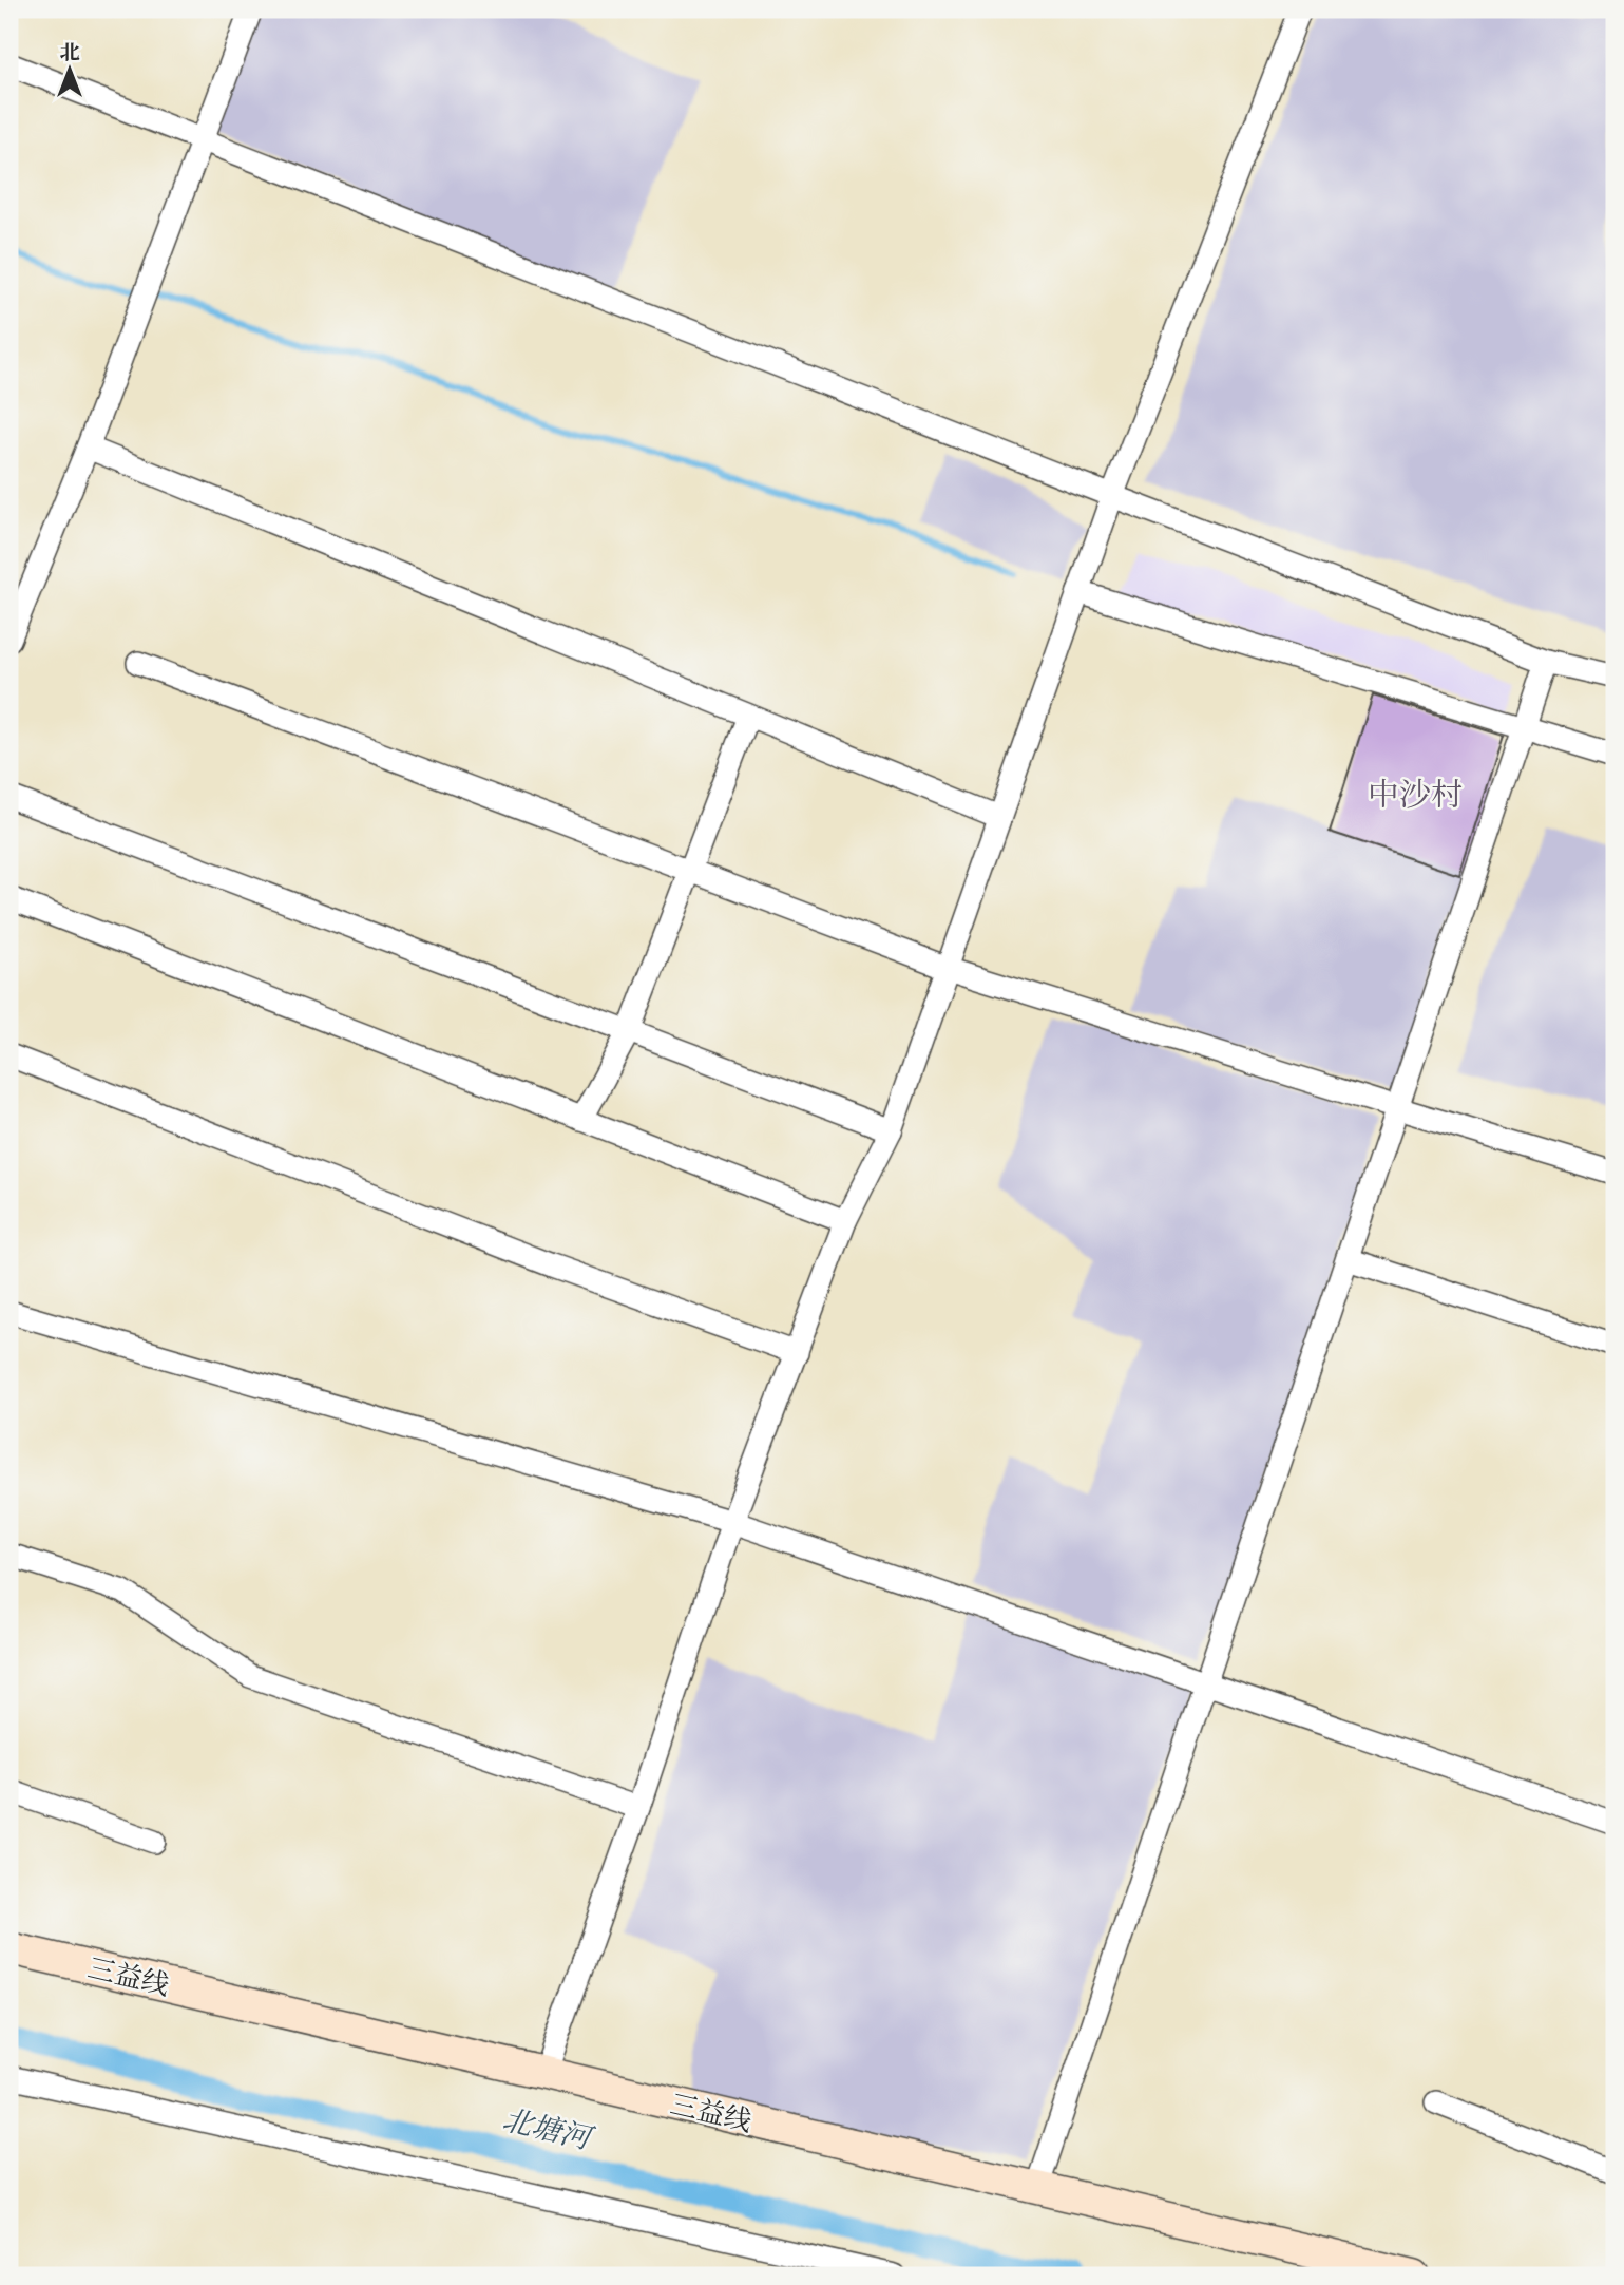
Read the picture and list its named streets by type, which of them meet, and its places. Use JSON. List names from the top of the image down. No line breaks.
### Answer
{"streets":{"main road":["三益线"]},"districts":["中沙村"],"water":["北塘河"],"north":"top"}
